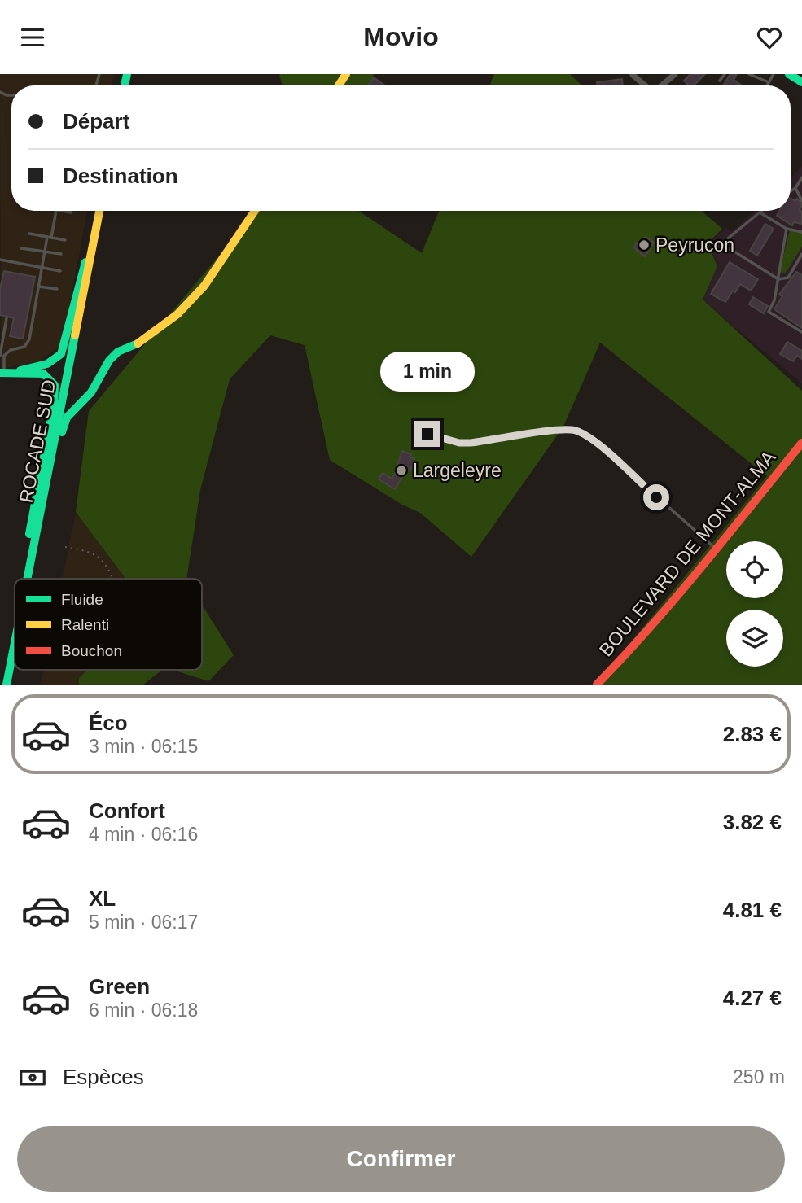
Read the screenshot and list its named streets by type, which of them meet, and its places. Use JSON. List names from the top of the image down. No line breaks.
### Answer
{"streets":{"main road":["ROCADE SUD","BOULEVARD DE MONT-ALMA"]},"places":["Peyrucon","Largeleyre"],"legend":["Fluide","Ralenti","Bouchon"],"page":{"header":"Movio","banner":["Départ","Destination"],"bubble":"1 min","list":[{"name":"Éco","note":"3 min · 06:15","value":"2.83 €"},{"name":"Confort","note":"4 min · 06:16","value":"3.82 €"},{"name":"XL","note":"5 min · 06:17","value":"4.81 €"},{"name":"Green","note":"6 min · 06:18","value":"4.27 €"}],"pay":["Espèces","250 m"],"buttons":"Confirmer"}}
